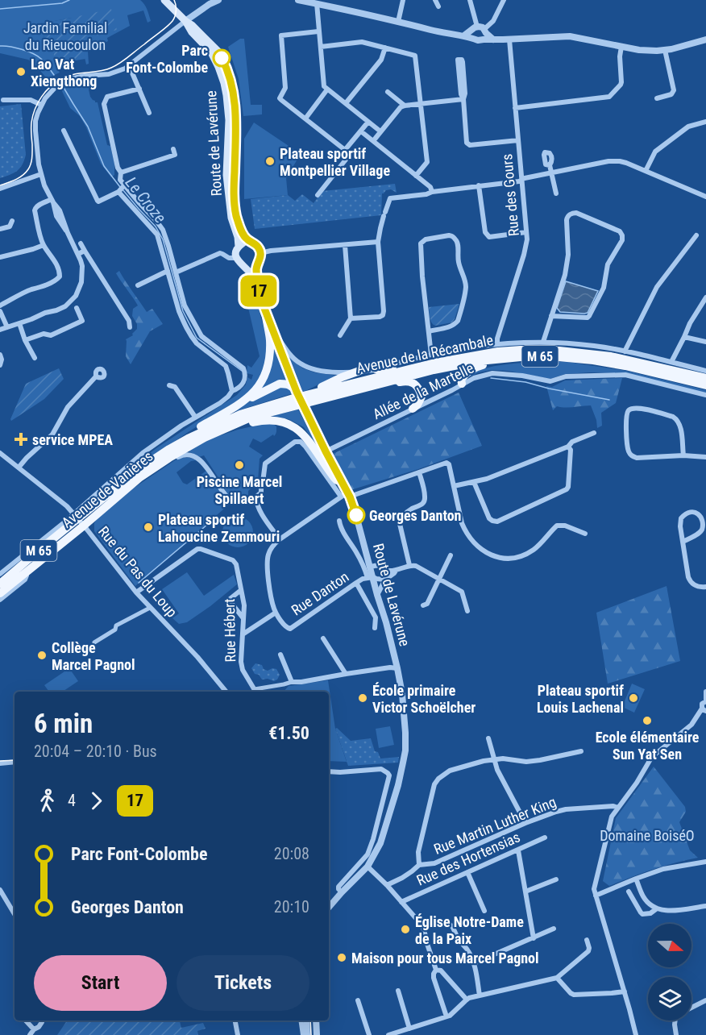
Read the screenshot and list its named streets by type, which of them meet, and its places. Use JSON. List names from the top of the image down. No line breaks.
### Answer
{"streets":{"main road":["Route de Lavérune","Avenue de la Récambale","M 65","Avenue de Vanières"],"street":["Rue des Gours","Allée de la Martelle","Rue du Pas du Loup","Rue Danton","Rue Hébert","Rue Martin Luther King","Rue des Hortensias"]},"crossings":[["Route de Lavérune","Avenue de la Récambale"],["Route de Lavérune","M 65"],["Route de Lavérune","Allée de la Martelle"],["Route de Lavérune","Avenue de Vanières"],["Route de Lavérune","Rue Danton"],["Avenue de la Récambale","M 65"],["Avenue de la Récambale","Avenue de Vanières"],["M 65","Avenue de Vanières"],["M 65","Rue du Pas du Loup"],["Avenue de Vanières","Rue du Pas du Loup"],["Rue du Pas du Loup","Rue Hébert"]],"water":["Le Croze"],"parks":["Jardin Familial du Rieucoulon","Domaine BoiséO"],"places":{"other":["Parc Font-Colombe","Lao Vat Xiengthong","Plateau sportif Montpellier Village","Piscine Marcel Spillaert","Georges Danton","Plateau sportif Lahoucine Zemmouri","Collège Marcel Pagnol","École primaire Victor Schoëlcher","Plateau sportif Louis Lachenal","Ecole élémentaire Sun Yat Sen","Église Notre-Dame de la Paix","Maison pour tous Marcel Pagnol"],"health":["service MPEA"]},"lines":["bus line 17"],"north":"right","page":{"on_map":"17","heading":["6 min","20:04 – 20:10 · Bus","€1.50"],"legs":["4","17"],"list":[{"name":"Parc Font-Colombe","value":"20:08"},{"name":"Georges Danton","value":"20:10"}],"buttons":["Start","Tickets"]}}
